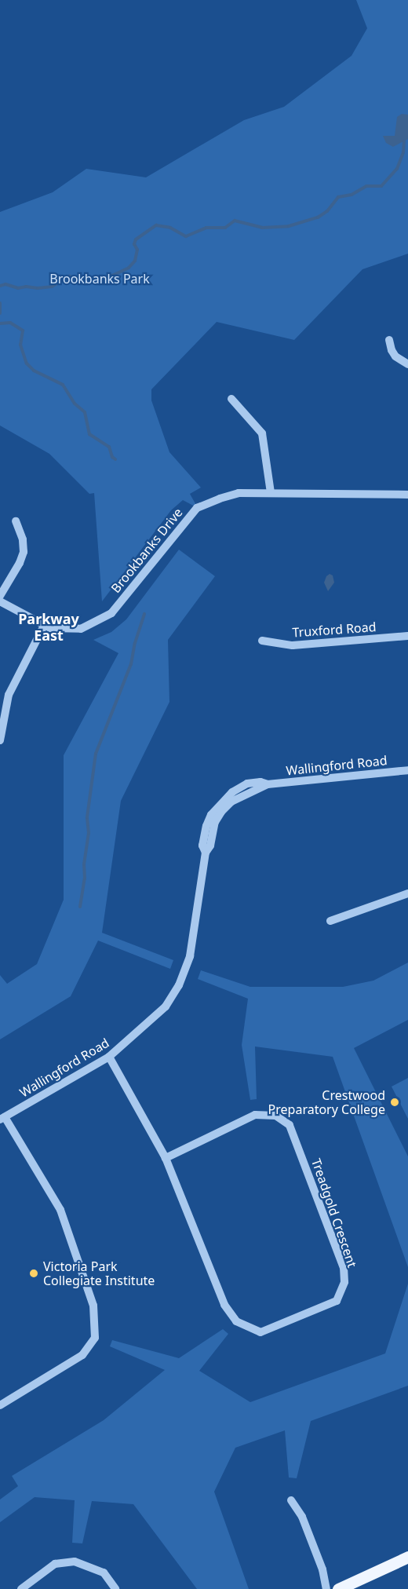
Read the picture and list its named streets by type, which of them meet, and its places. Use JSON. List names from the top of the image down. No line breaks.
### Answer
{"streets":{"street":["Brookbanks Drive","Truxford Road","Wallingford Road","Treadgold Crescent"]},"crossings":[["Wallingford Road","Treadgold Crescent"]],"districts":["Parkway East"],"parks":["Brookbanks Park"],"places":["Crestwood Preparatory College","Victoria Park Collegiate Institute"]}
